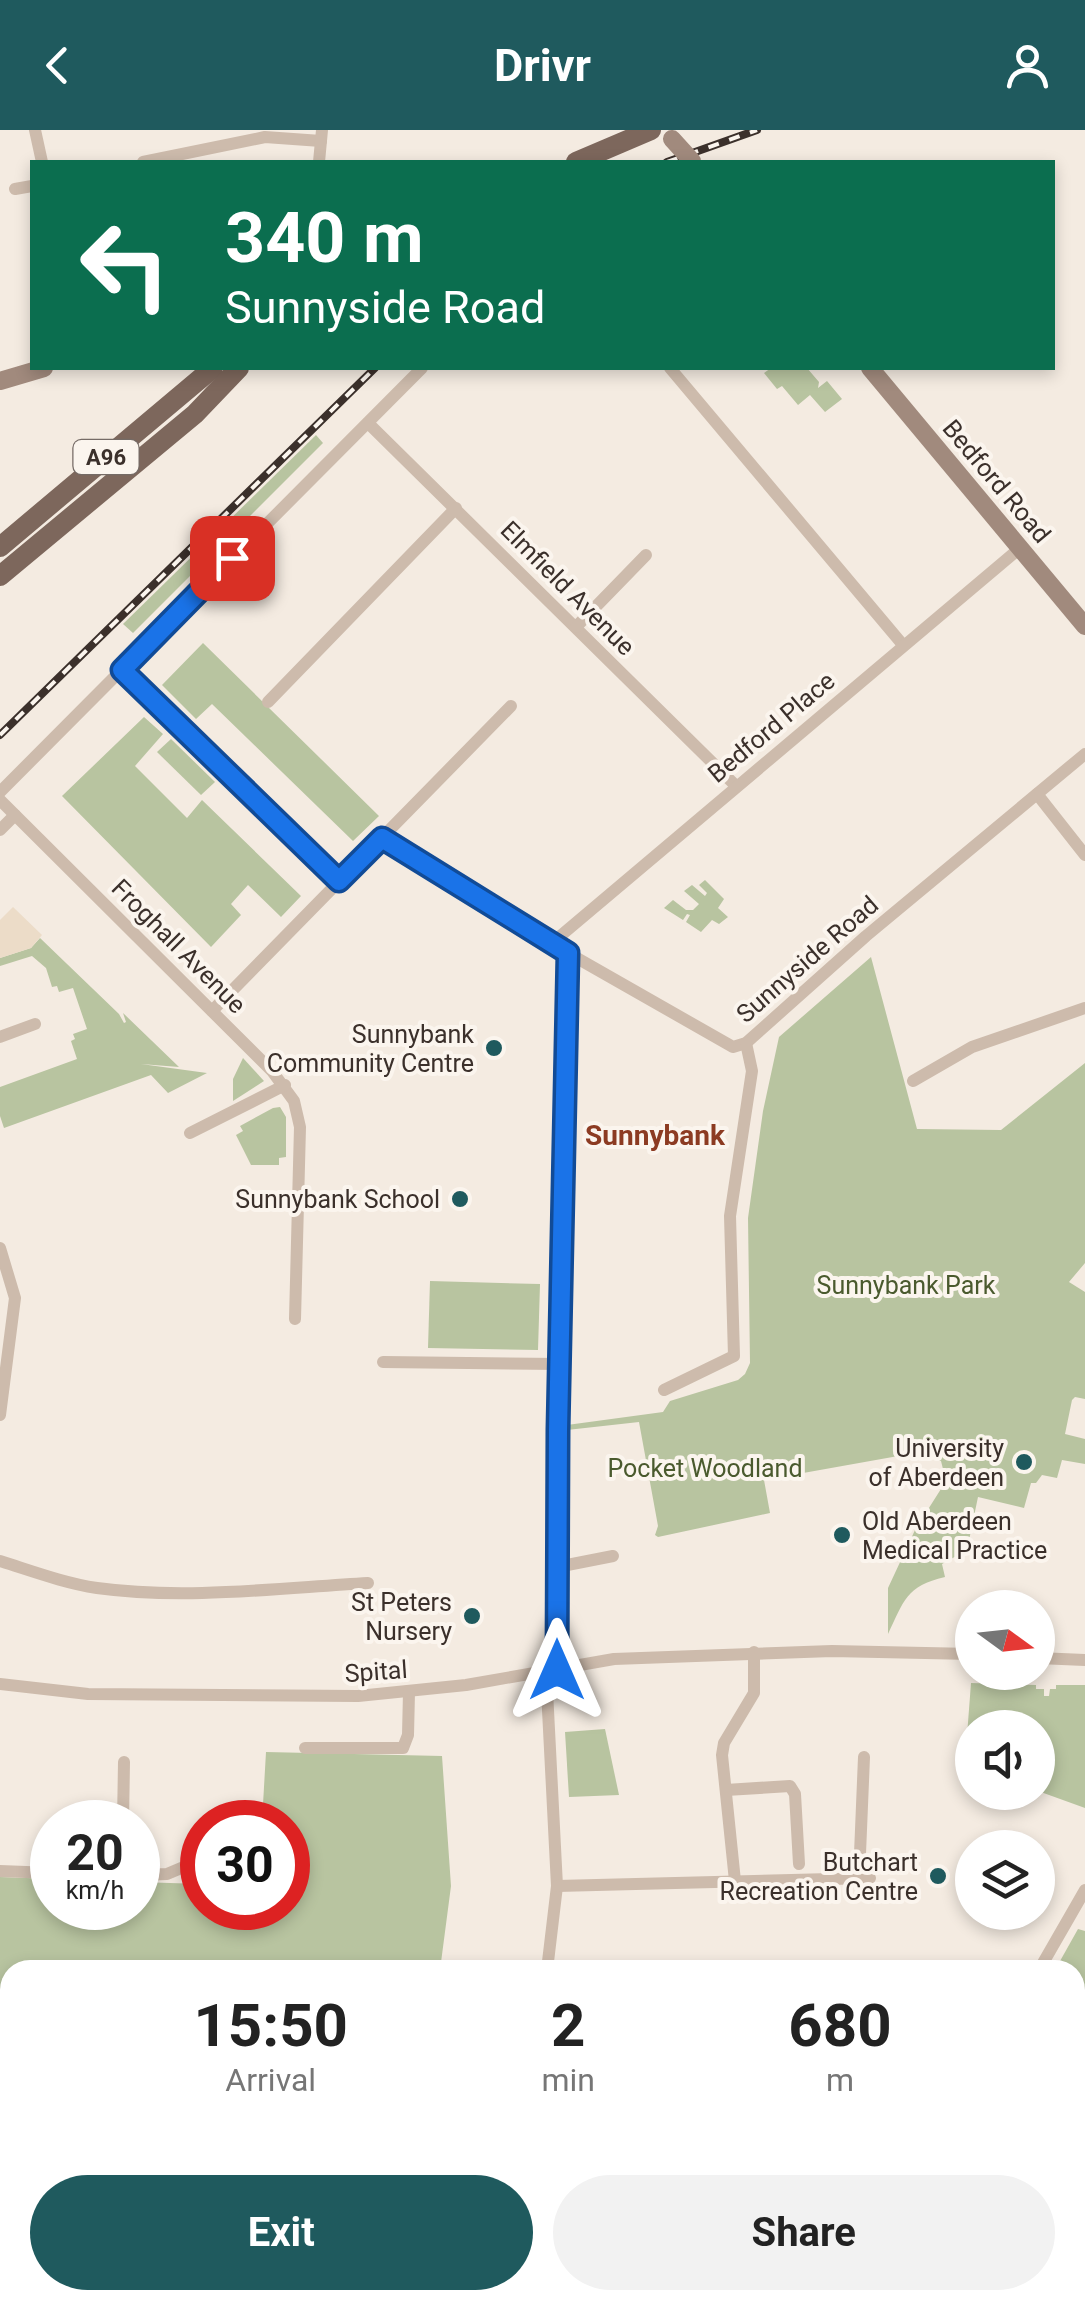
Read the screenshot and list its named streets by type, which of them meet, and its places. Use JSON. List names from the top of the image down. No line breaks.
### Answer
{"streets":{"main road":["A96"],"street":["Bedford Road","Elmfield Avenue","Bedford Place","Froghall Avenue","Sunnyside Road","Spital"]},"crossings":[["Bedford Road","Bedford Place"],["Elmfield Avenue","Bedford Place"],["Bedford Place","Sunnyside Road"]],"districts":["Sunnybank"],"parks":["Sunnybank Park","Pocket Woodland"],"places":["Sunnybank Community Centre","Sunnybank School","University of Aberdeen","Old Aberdeen Medical Practice","St Peters Nursery","Butchart Recreation Centre"],"north":"right","page":{"header":"Drivr","turn":["340 m","Sunnyside Road"],"speed":"20 km/h","limit":"30","eta":["15:50","Arrival","2","min","680","m"],"buttons":["Exit","Share"]}}
